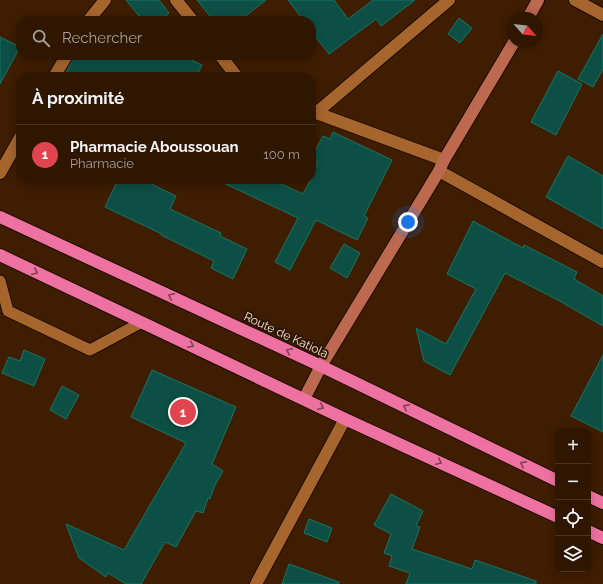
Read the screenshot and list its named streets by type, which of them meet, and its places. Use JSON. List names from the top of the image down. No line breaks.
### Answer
{"streets":{"highway":["Route de Katiola"]},"north":"bottom right","page":{"search":"Rechercher","heading":"À proximité","list":[{"mark":"1","name":"Pharmacie Aboussouan","note":"Pharmacie","value":"100 m"}],"pins":"1","map_buttons":["+","−"]}}
